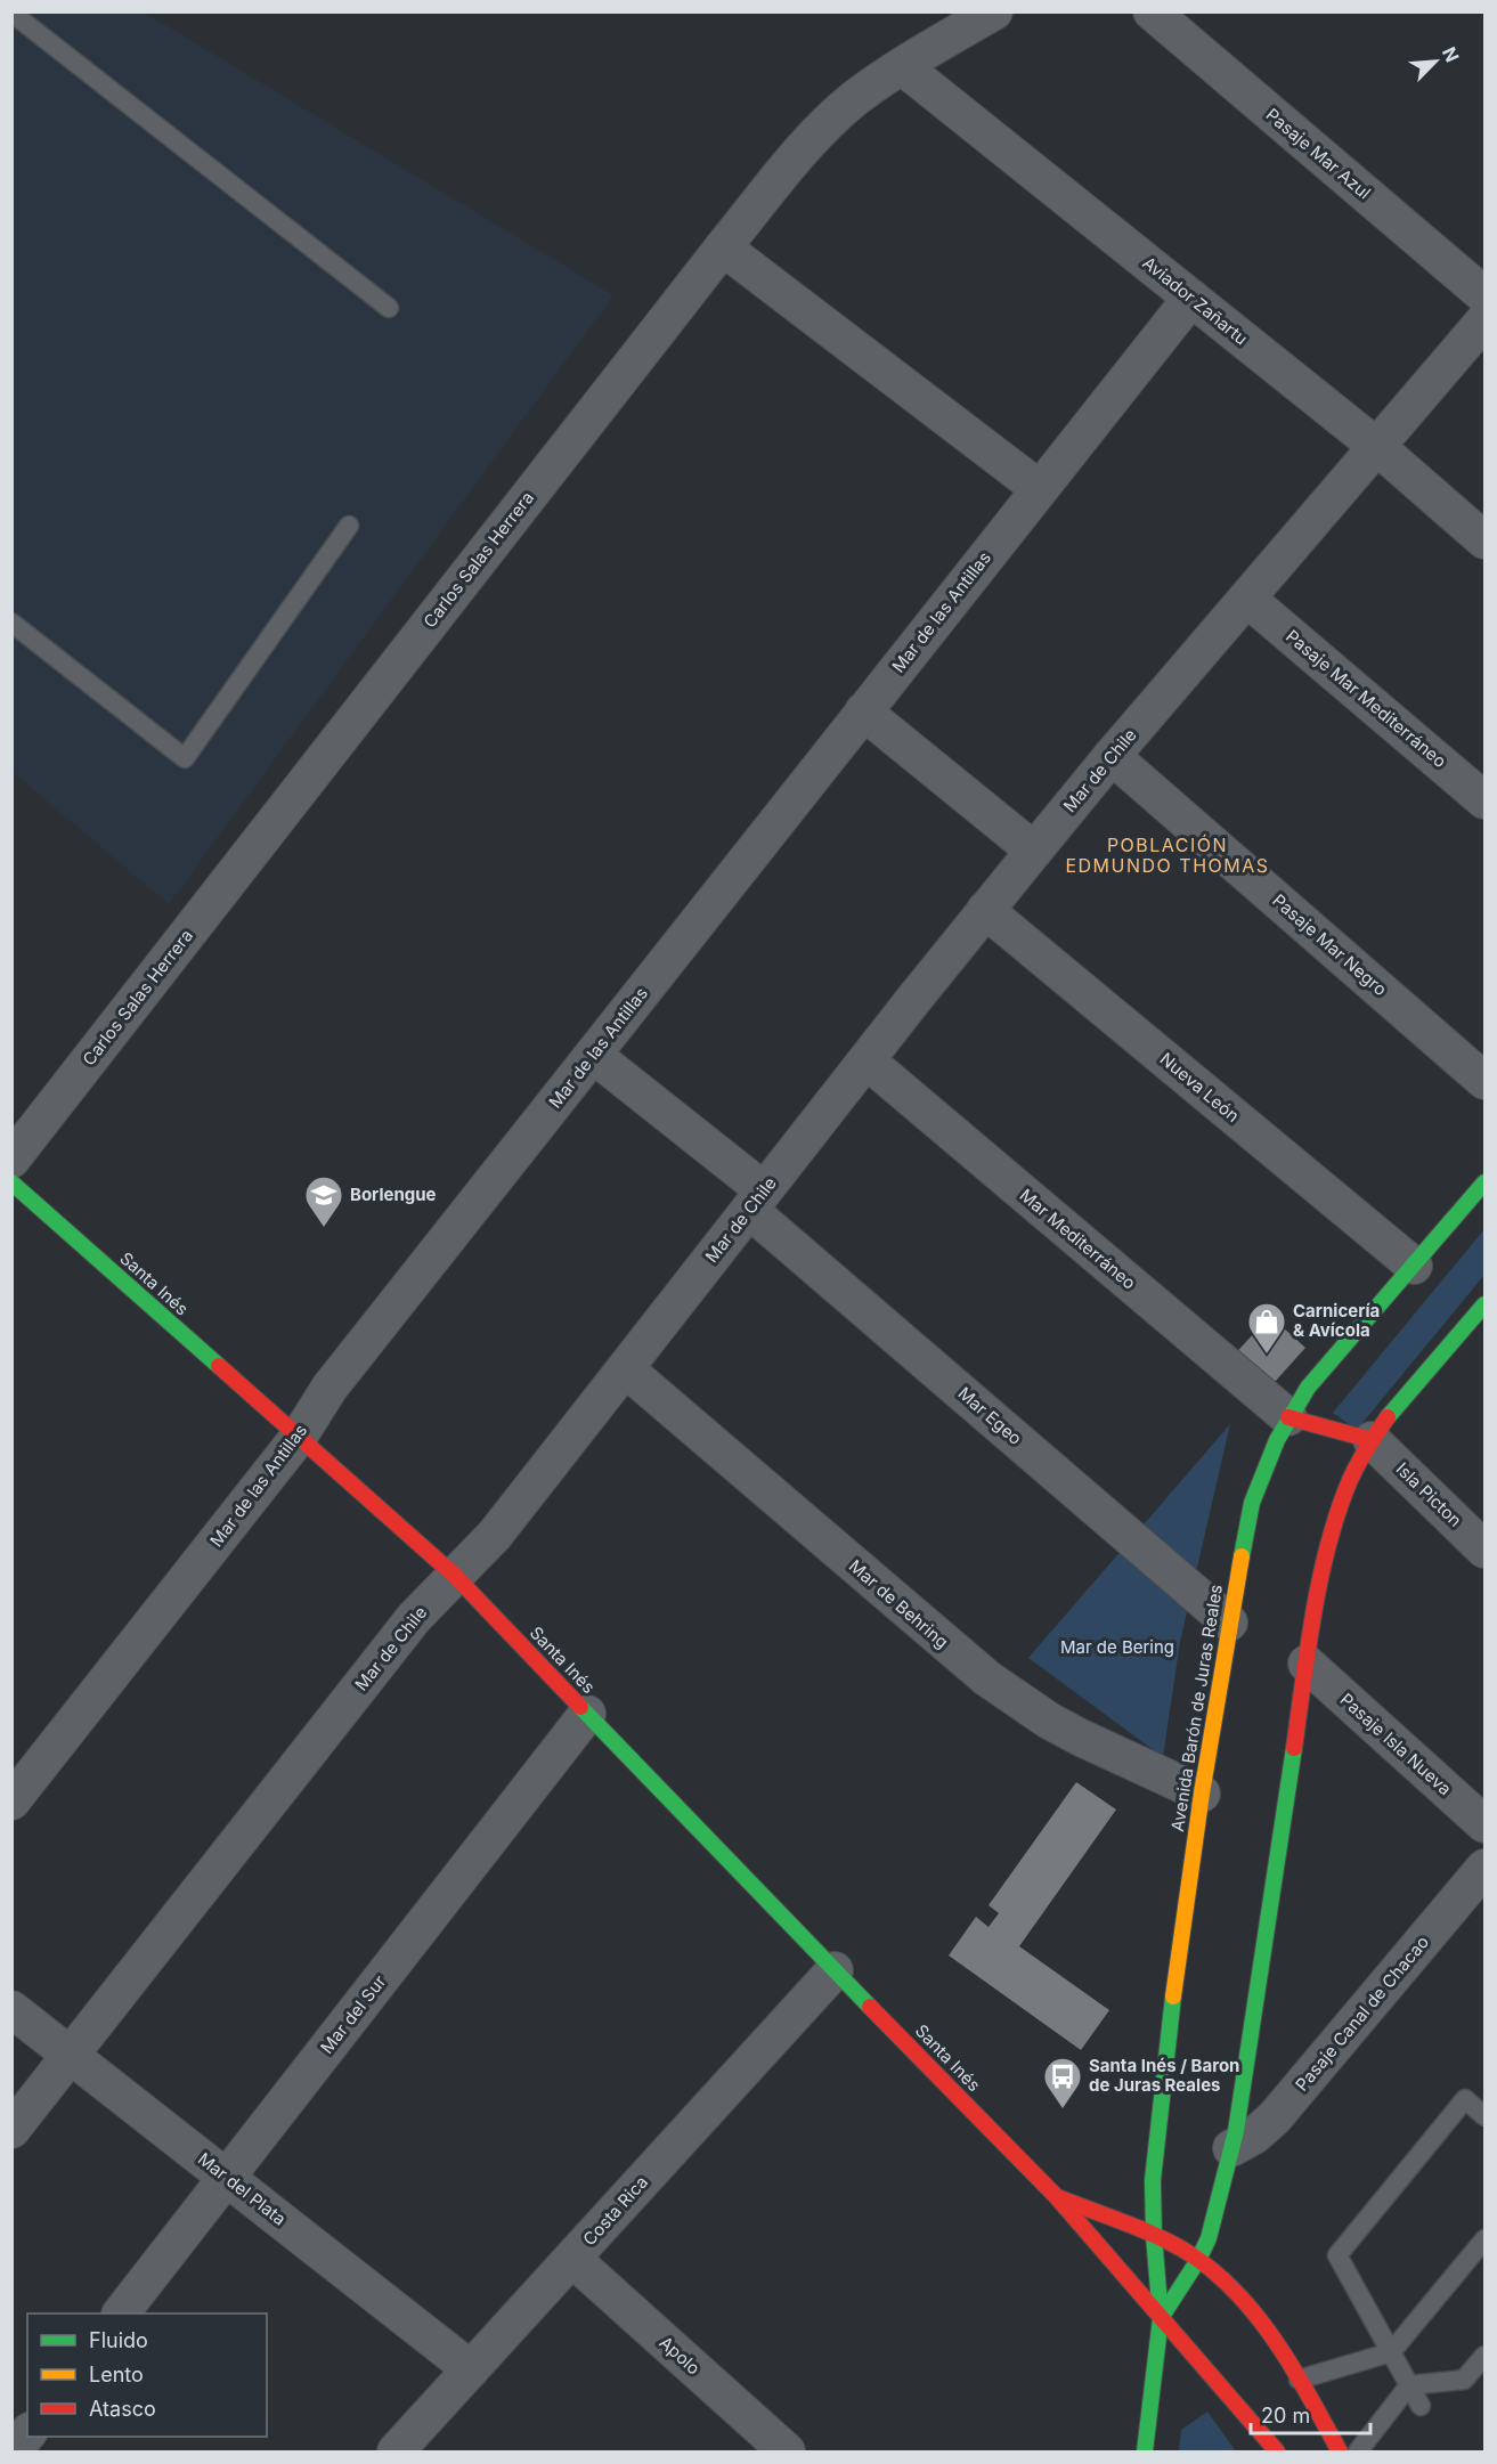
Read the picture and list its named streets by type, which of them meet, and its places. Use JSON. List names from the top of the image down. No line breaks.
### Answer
{"streets":{"street":["Pasaje Mar Azul","Aviador Zañartu","Carlos Salas Herrera","Mar de las Antillas","Pasaje Mar Mediterráneo","Mar de Chile","Pasaje Mar Negro","Nueva León","Mar Mediterráneo","Santa Inés","Mar Egeo","Isla Picton","Mar de Behring","Avenida Barón de Juras Reales","Pasaje Isla Nueva","Pasaje Canal de Chacao","Mar del Sur","Mar del Plata","Costa Rica","Apolo"]},"crossings":[["Aviador Zañartu","Carlos Salas Herrera"],["Aviador Zañartu","Mar de las Antillas"],["Aviador Zañartu","Mar de Chile"],["Mar de las Antillas","Santa Inés"],["Mar de las Antillas","Mar Egeo"],["Pasaje Mar Mediterráneo","Mar de Chile"],["Mar de Chile","Pasaje Mar Negro"],["Mar de Chile","Nueva León"],["Mar de Chile","Mar Mediterráneo"],["Mar de Chile","Santa Inés"],["Mar de Chile","Mar Egeo"],["Mar de Chile","Mar de Behring"],["Mar de Chile","Mar del Plata"],["Nueva León","Avenida Barón de Juras Reales"],["Mar Mediterráneo","Avenida Barón de Juras Reales"],["Santa Inés","Avenida Barón de Juras Reales"],["Santa Inés","Mar del Sur"],["Santa Inés","Costa Rica"],["Mar Egeo","Avenida Barón de Juras Reales"],["Isla Picton","Avenida Barón de Juras Reales"],["Mar de Behring","Avenida Barón de Juras Reales"],["Avenida Barón de Juras Reales","Pasaje Isla Nueva"],["Avenida Barón de Juras Reales","Pasaje Canal de Chacao"],["Mar del Sur","Mar del Plata"],["Mar del Plata","Costa Rica"],["Costa Rica","Apolo"]],"districts":["POBLACIÓN EDMUNDO THOMAS"],"parks":["Mar de Bering"],"places":{"school or university":["Borlengue"],"shop":["Carnicería & Avícola"],"bus stop":["Santa Inés / Baron de Juras Reales"]},"legend":["Fluido","Lento","Atasco"],"scale_bar":"20 m","north":"top right"}
